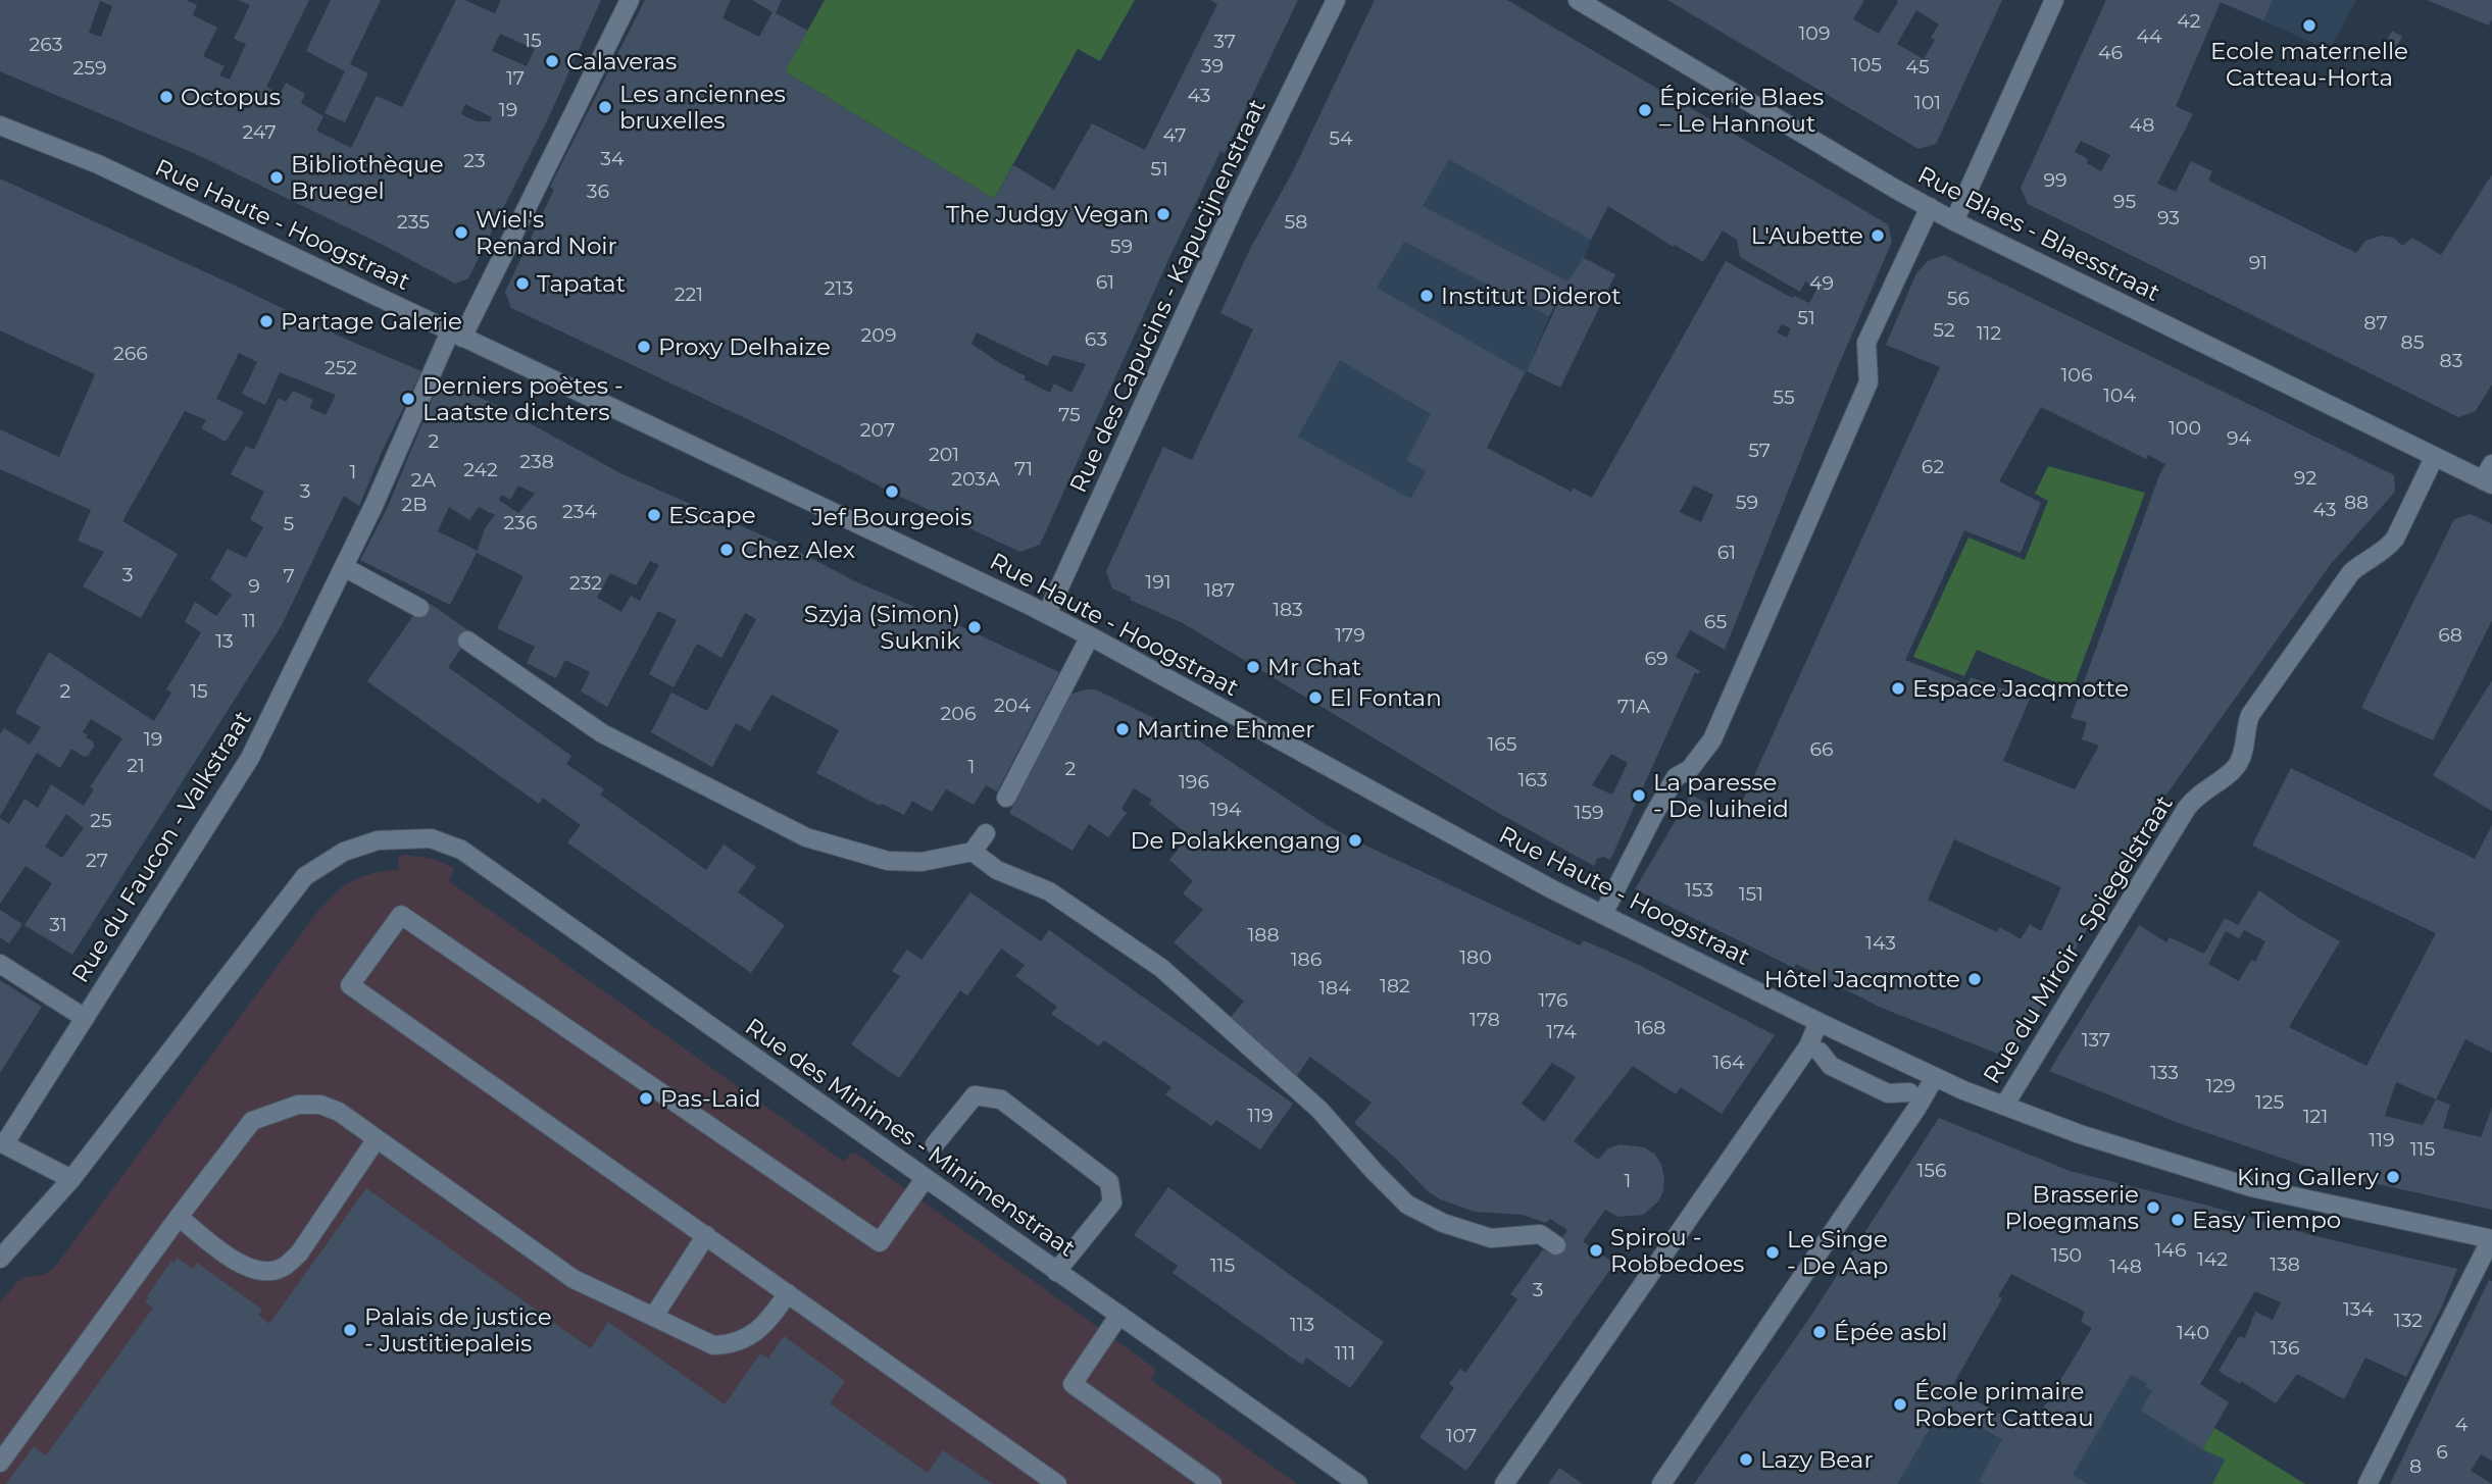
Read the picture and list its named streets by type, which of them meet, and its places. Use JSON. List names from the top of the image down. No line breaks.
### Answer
{"streets":{"street":["Rue Haute - Hoogstraat","Rue Blaes - Blaesstraat","Rue des Capucins - Kapucijnenstraat","Rue du Faucon - Valkstraat","Rue du Miroir - Spiegelstraat","Rue des Minimes - Minimenstraat"]},"crossings":[["Rue Haute - Hoogstraat","Rue des Capucins - Kapucijnenstraat"],["Rue Haute - Hoogstraat","Rue du Faucon - Valkstraat"],["Rue Haute - Hoogstraat","Rue du Miroir - Spiegelstraat"],["Rue Blaes - Blaesstraat","Rue du Miroir - Spiegelstraat"]],"places":["Ecole maternelle Catteau-Horta","Calaveras","Octopus","Les anciennes bruxelles","Épicerie Blaes – Le Hannout","Bibliothèque Bruegel","The Judgy Vegan","Wiel's Renard Noir","L'Aubette","Tapatat","Institut Diderot","Partage Galerie","Proxy Delhaize","Derniers poètes - Laatste dichters","Jef Bourgeois","EScape","Chez Alex","Szyja (Simon) Suknik","Mr Chat","Espace Jacqmotte","El Fontan","Martine Ehmer","La paresse - De luiheid","De Polakkengang","Hôtel Jacqmotte","Pas-Laid","King Gallery","Brasserie Ploegmans","Easy Tiempo","Spirou - Robbedoes","Le Singe - De Aap","Palais de justice - Justitiepaleis","Épée asbl","École primaire Robert Catteau","Lazy Bear"],"house_numbers":["42","109","44","15","37","263","46","105","39","45","259","17","43","101","19","48","247","47","54","34","23","51","99","36","95","93","235","58","59","91","61","49","213","221","56","51","87","52","112","209","63","85","266","83","252","106","104","55","75","100","207","94","2","57","201","238","62","71","242","1","92","203A","2A","3","59","88","2B","43","234","236","5","61","3","7","191","232","9","187","183","11","65","179","68","13","69","2","15","204","71A","206","19","165","66","21","1","2","163","196","194","159","25","27","153","151","31","188","143","180","186","182","184","176","178","168","174","137","164","133","129","125","119","121","119","115","156","1","146","150","142","138","115","148","3","134","132","113","140","136","111","4","107","6","8"]}
